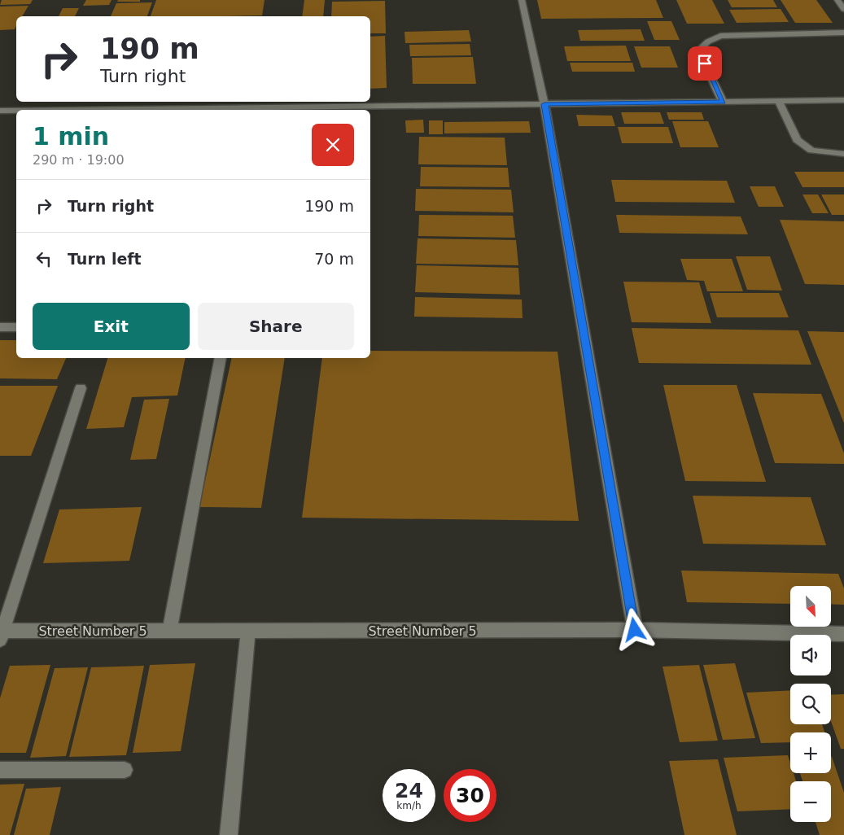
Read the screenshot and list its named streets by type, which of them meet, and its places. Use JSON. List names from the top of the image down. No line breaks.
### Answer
{"streets":{"street":["Street Number 5"]},"north":"bottom right","page":{"turn":["190 m","Turn right"],"heading":["1 min","290 m · 19:00"],"list":[{"name":"Turn right","value":"190 m"},{"name":"Turn left","value":"70 m"}],"buttons":["Exit","Share"],"map_buttons":["+","−"],"speed":"24 km/h","limit":"30"}}
